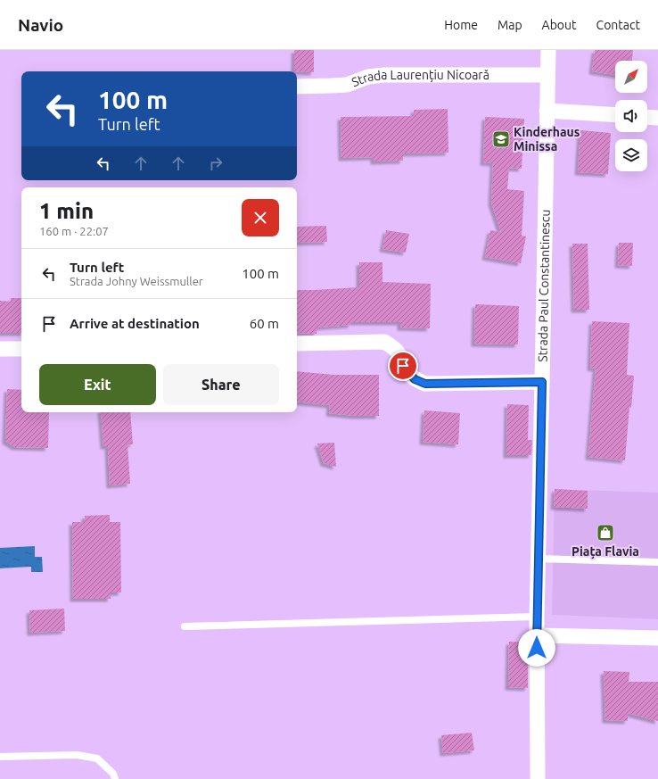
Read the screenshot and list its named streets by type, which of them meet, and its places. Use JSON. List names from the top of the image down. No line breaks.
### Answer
{"streets":{"street":["Strada Laurențiu Nicoară","Strada Paul Constantinescu"]},"crossings":[["Strada Laurențiu Nicoară","Strada Paul Constantinescu"]],"places":{"school or university":["Kinderhaus Minissa"],"shop":["Piața Flavia"]},"north":"top right","page":{"header":"Navio","nav":["Home","Map","About","Contact"],"turn":["100 m","Turn left"],"heading":["1 min","160 m · 22:07"],"list":[{"name":"Turn left","note":"Strada Johny Weissmuller","value":"100 m"},{"name":"Arrive at destination","value":"60 m"}],"buttons":["Exit","Share"]}}
